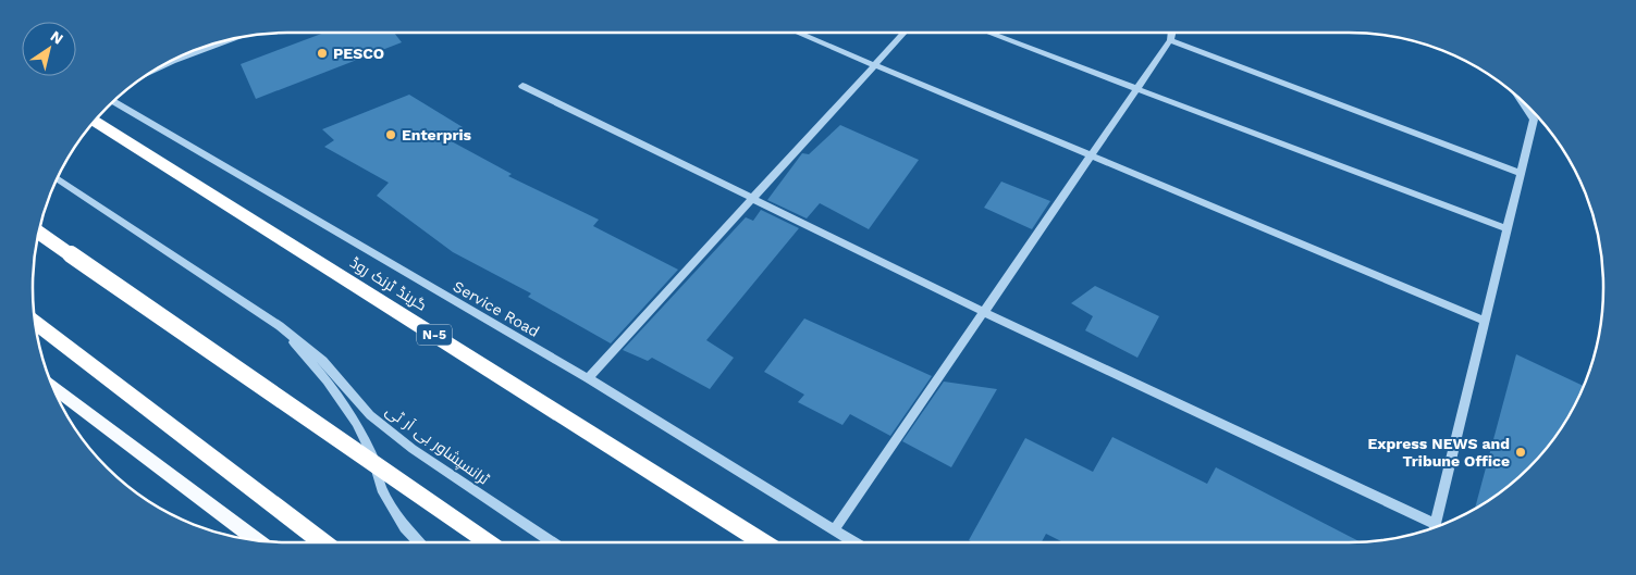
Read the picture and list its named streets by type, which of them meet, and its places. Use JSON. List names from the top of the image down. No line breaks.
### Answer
{"streets":{"highway":["گرینڈ ٹرنک روڈ","N-5"],"street":["Service Road","ٹرانسپشاور بی آر ٹی"]},"places":["PESCO","Enterpris","Express NEWS and Tribune Office"],"north":"top right"}
